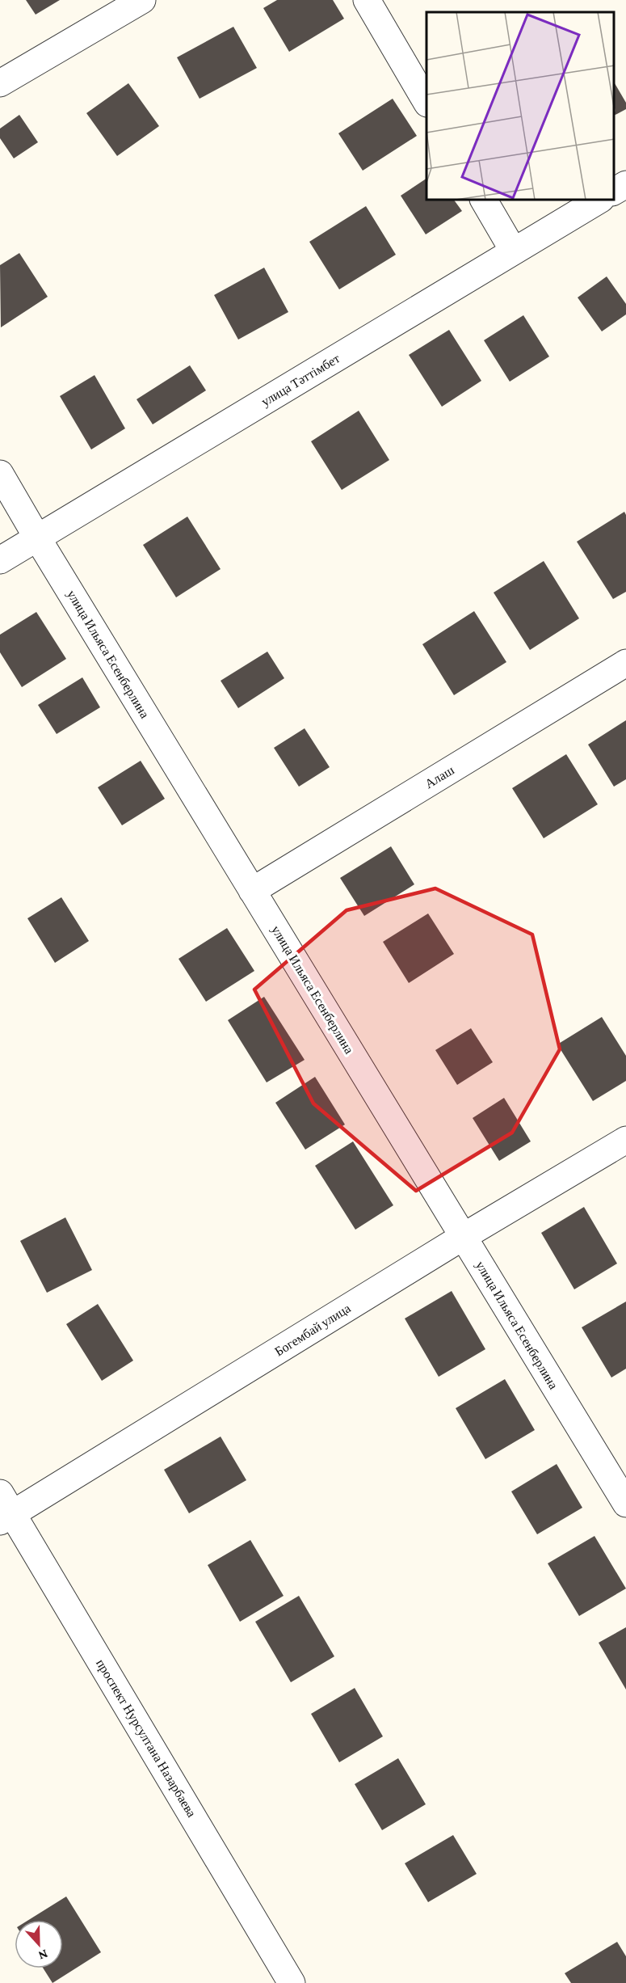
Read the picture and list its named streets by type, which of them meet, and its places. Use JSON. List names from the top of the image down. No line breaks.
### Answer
{"streets":{"street":["улица Тәттімбет","улица Ильяса Есенберлина","Алаш","Богембай улица","проспект Нурсултана Назарбаева"]},"crossings":[["улица Тәттімбет","улица Ильяса Есенберлина"],["улица Ильяса Есенберлина","Алаш"],["улица Ильяса Есенберлина","Богембай улица"],["Богембай улица","проспект Нурсултана Назарбаева"]],"north":"bottom"}
